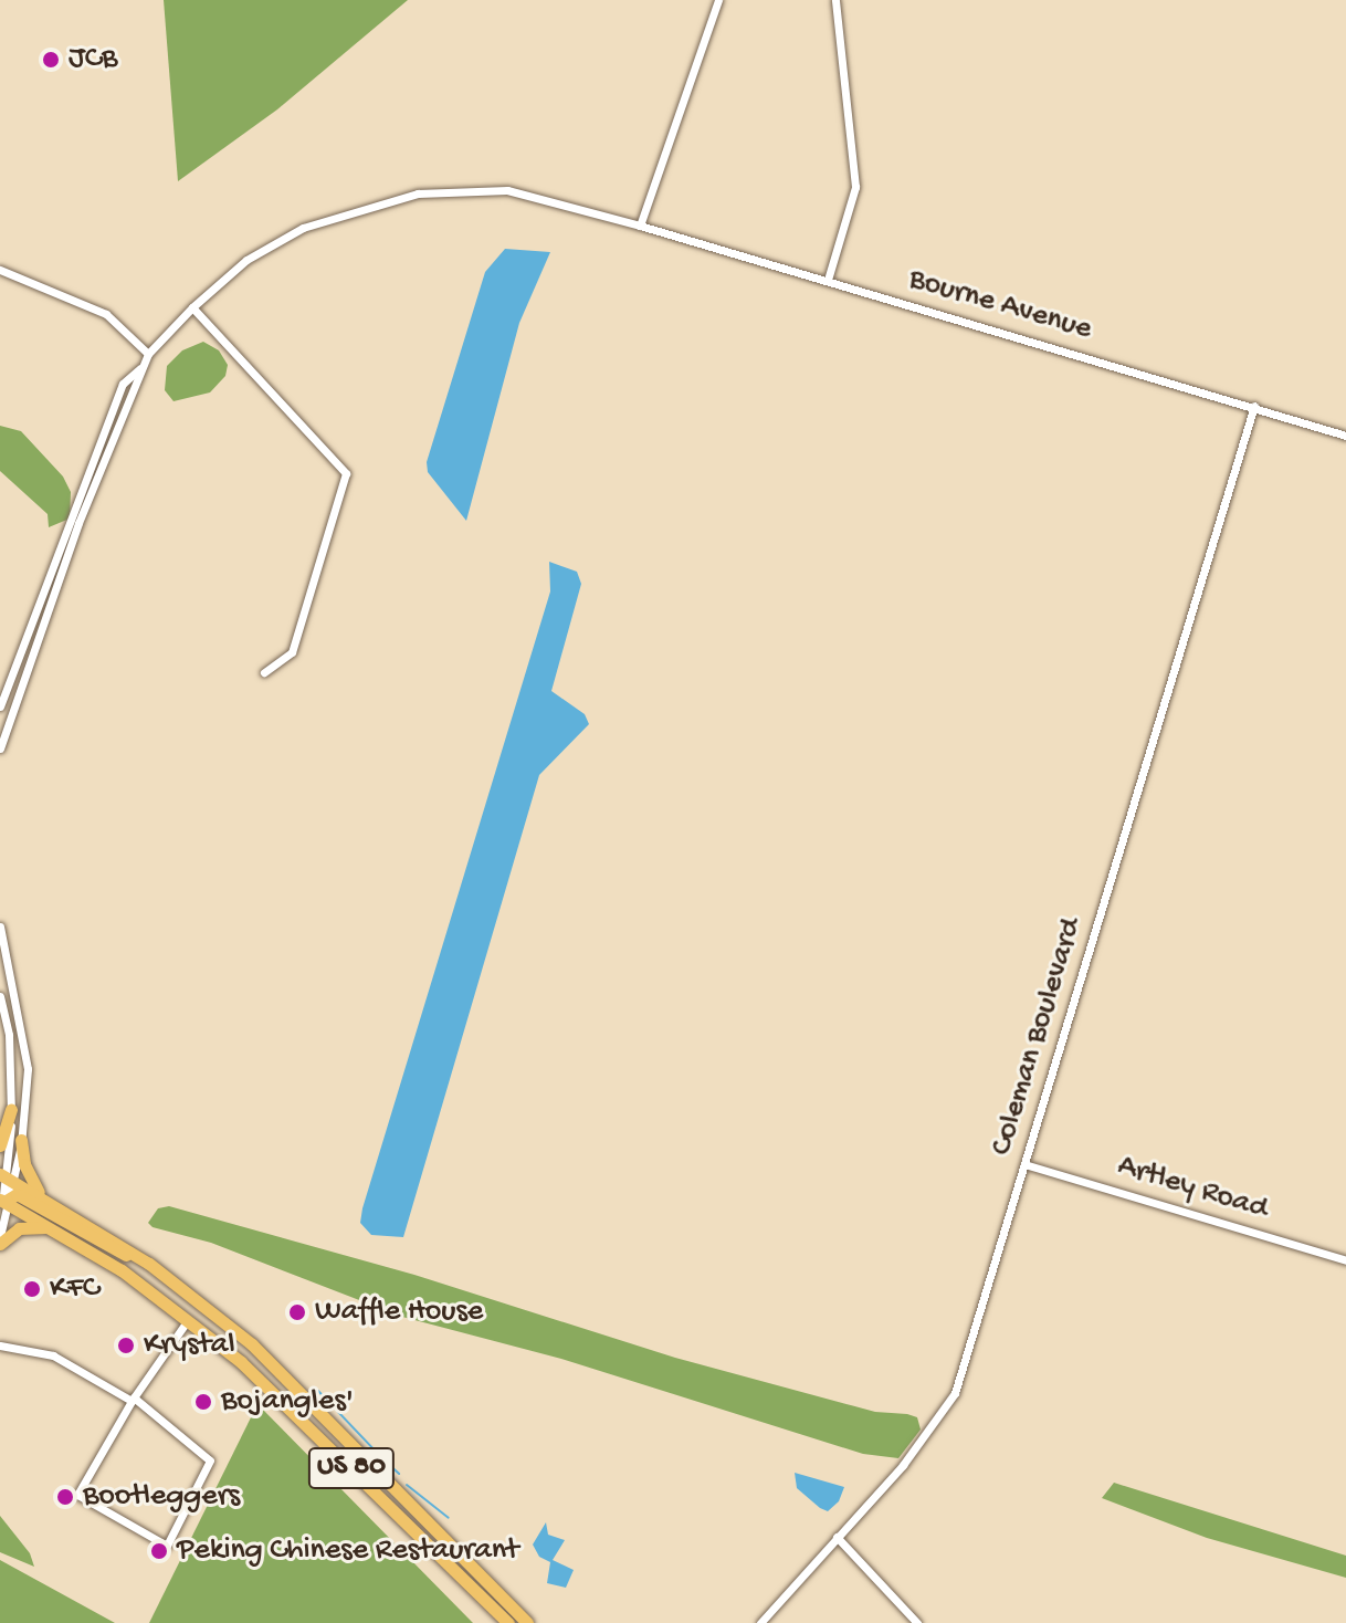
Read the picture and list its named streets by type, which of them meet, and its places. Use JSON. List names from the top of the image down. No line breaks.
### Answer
{"streets":{"main road":["US 80"],"street":["Bourne Avenue","Coleman Boulevard","Artley Road"]},"crossings":[["Bourne Avenue","Coleman Boulevard"],["Coleman Boulevard","Artley Road"]],"places":["JCB","KFC","Waffle House","Krystal","Bojangles'","Bootleggers","Peking Chinese Restaurant"]}
